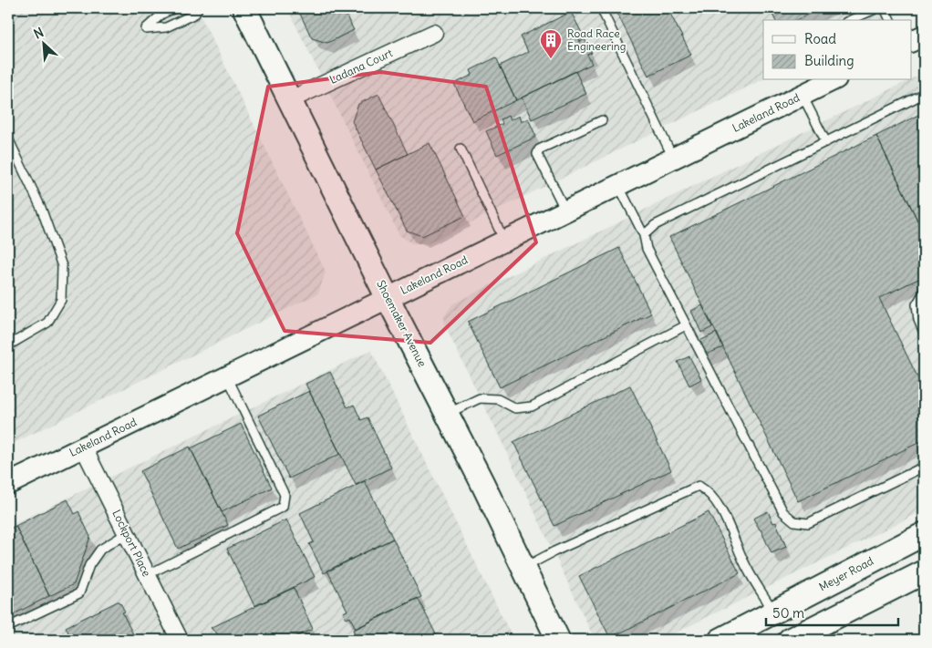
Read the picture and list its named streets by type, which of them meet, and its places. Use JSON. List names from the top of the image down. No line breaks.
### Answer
{"streets":{"main road":["Shoemaker Avenue","Meyer Road"],"street":["Ladana Court","Lakeland Road","Lockport Place"]},"crossings":[["Ladana Court","Shoemaker Avenue"],["Lakeland Road","Shoemaker Avenue"],["Lakeland Road","Lockport Place"]],"places":{"building":["Road Race Engineering"]},"legend":["Road","Building"],"scale_bar":"50 m","north":"top left"}
